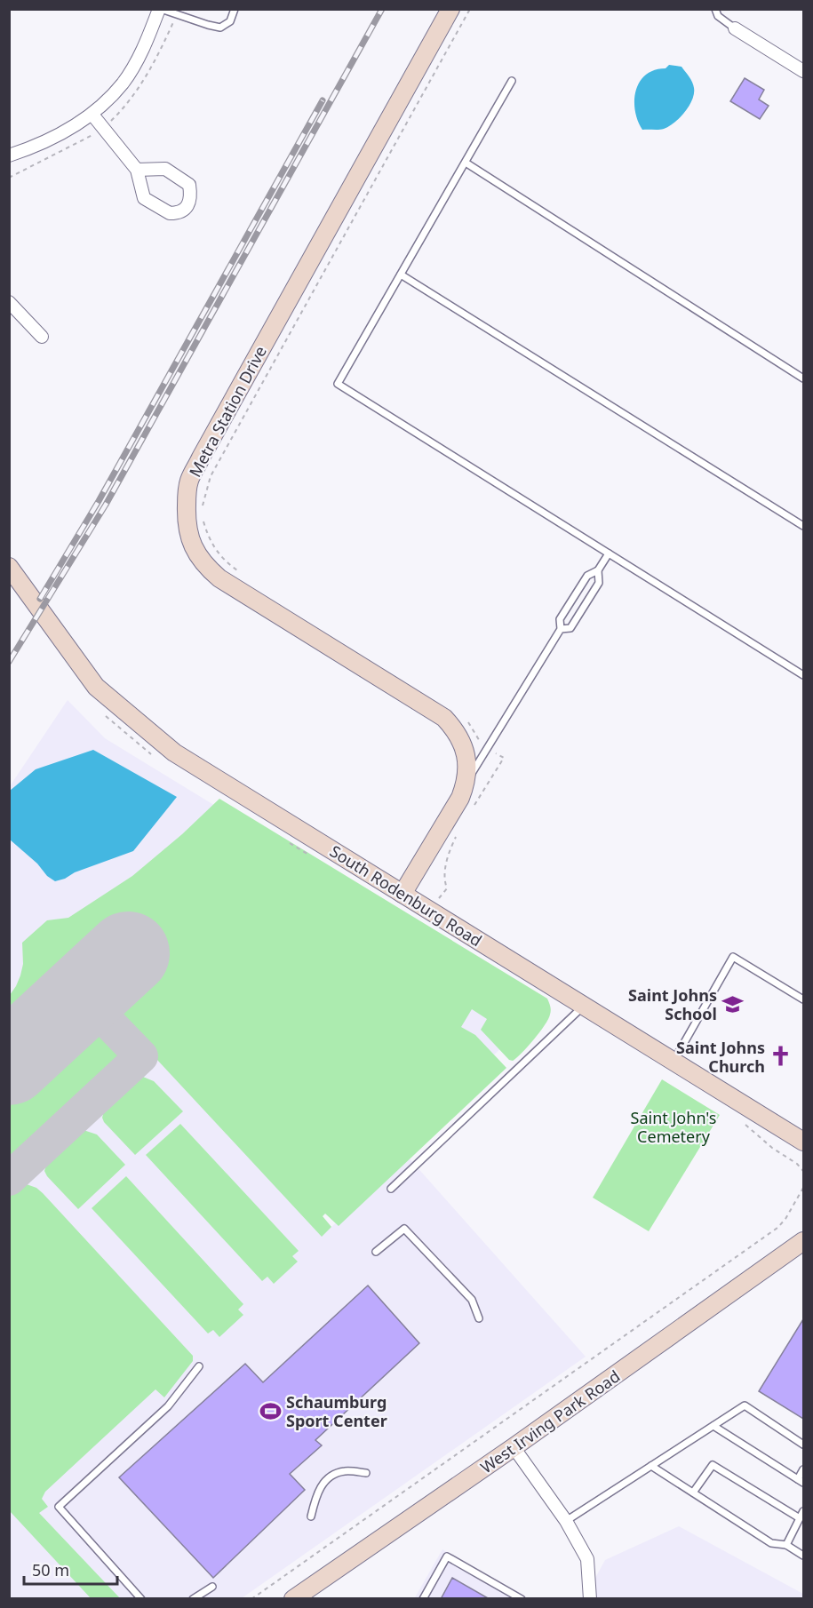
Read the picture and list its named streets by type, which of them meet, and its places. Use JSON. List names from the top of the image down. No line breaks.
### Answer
{"streets":{"street":["Metra Station Drive","South Rodenburg Road","West Irving Park Road"]},"parks":["Saint John's Cemetery"],"places":{"school or university":["Saint Johns School"],"church":["Saint Johns Church"],"sports":["Schaumburg Sport Center"]},"scale_bar":"50 m"}
